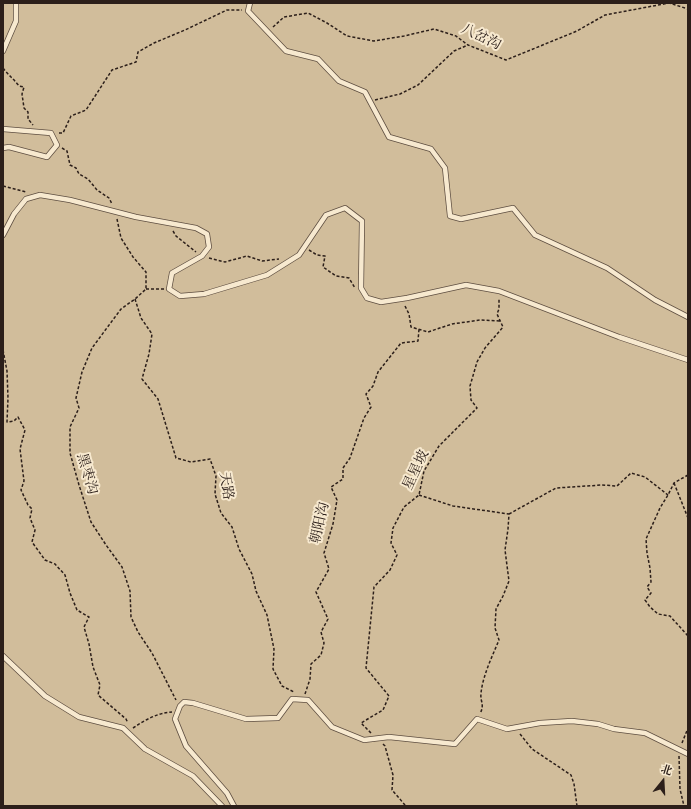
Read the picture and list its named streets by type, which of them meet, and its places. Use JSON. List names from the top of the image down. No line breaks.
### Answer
{"streets":{"path":["八岔沟","星星坡","黑枣沟","天路","朝阳沟"]},"crossings":[["黑枣沟","天路"],["天路","朝阳沟"]],"north":"top"}
